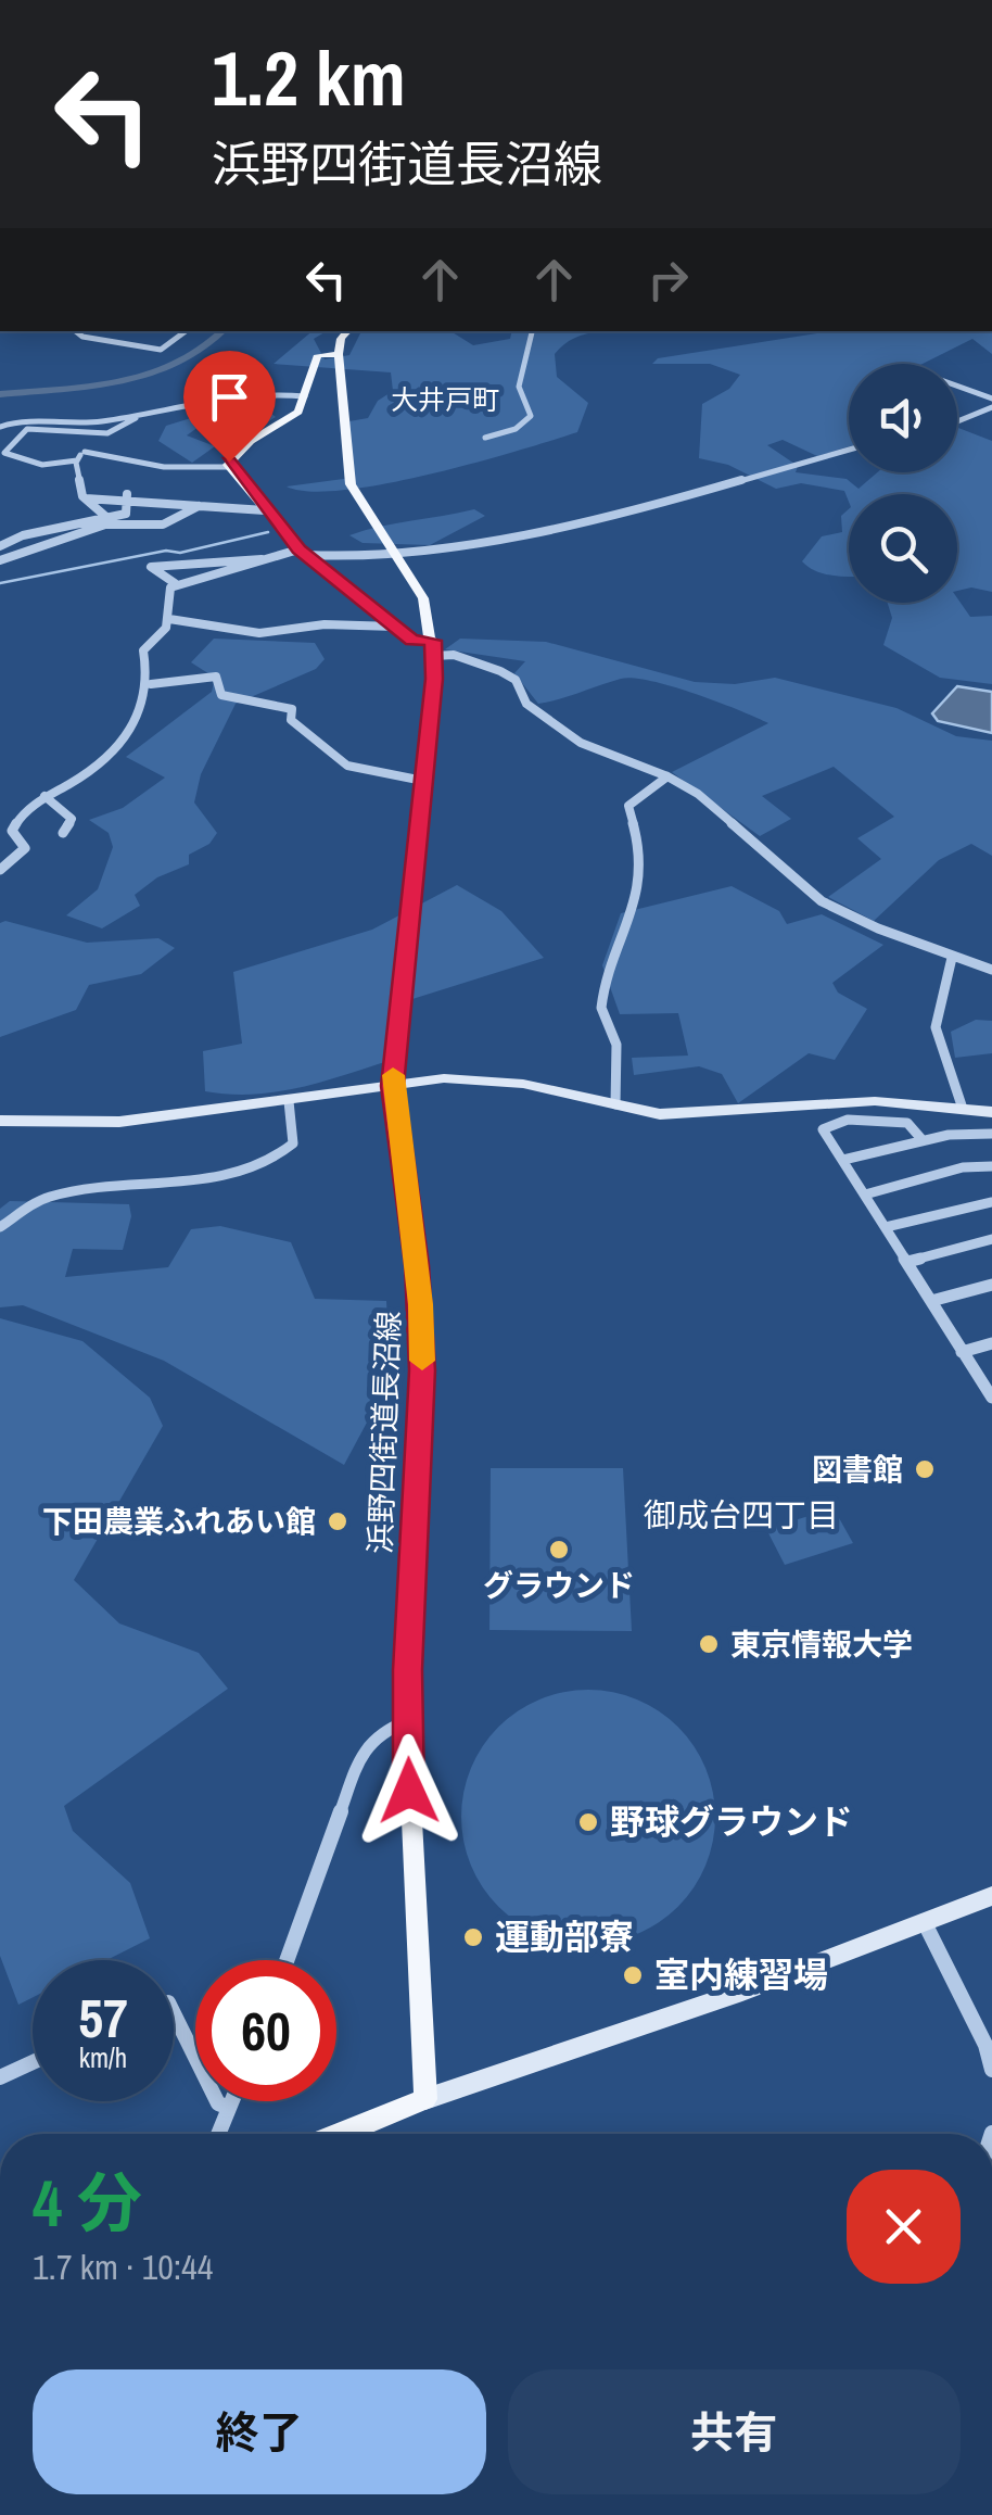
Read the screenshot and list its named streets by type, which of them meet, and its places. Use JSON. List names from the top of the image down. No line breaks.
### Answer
{"streets":{"main road":["浜野四街道長沼線"]},"districts":["大井戸町","御成台四丁目"],"places":["図書館","下田農業ふれあい館","グラウンド","東京情報大学","野球グラウンド","運動部寮","室内練習場"],"page":{"turn":["1.2 km","浜野四街道長沼線"],"speed":"57 km/h","limit":"60","heading":["4 分","1.7 km · 10:44"],"buttons":["終了","共有"]}}
